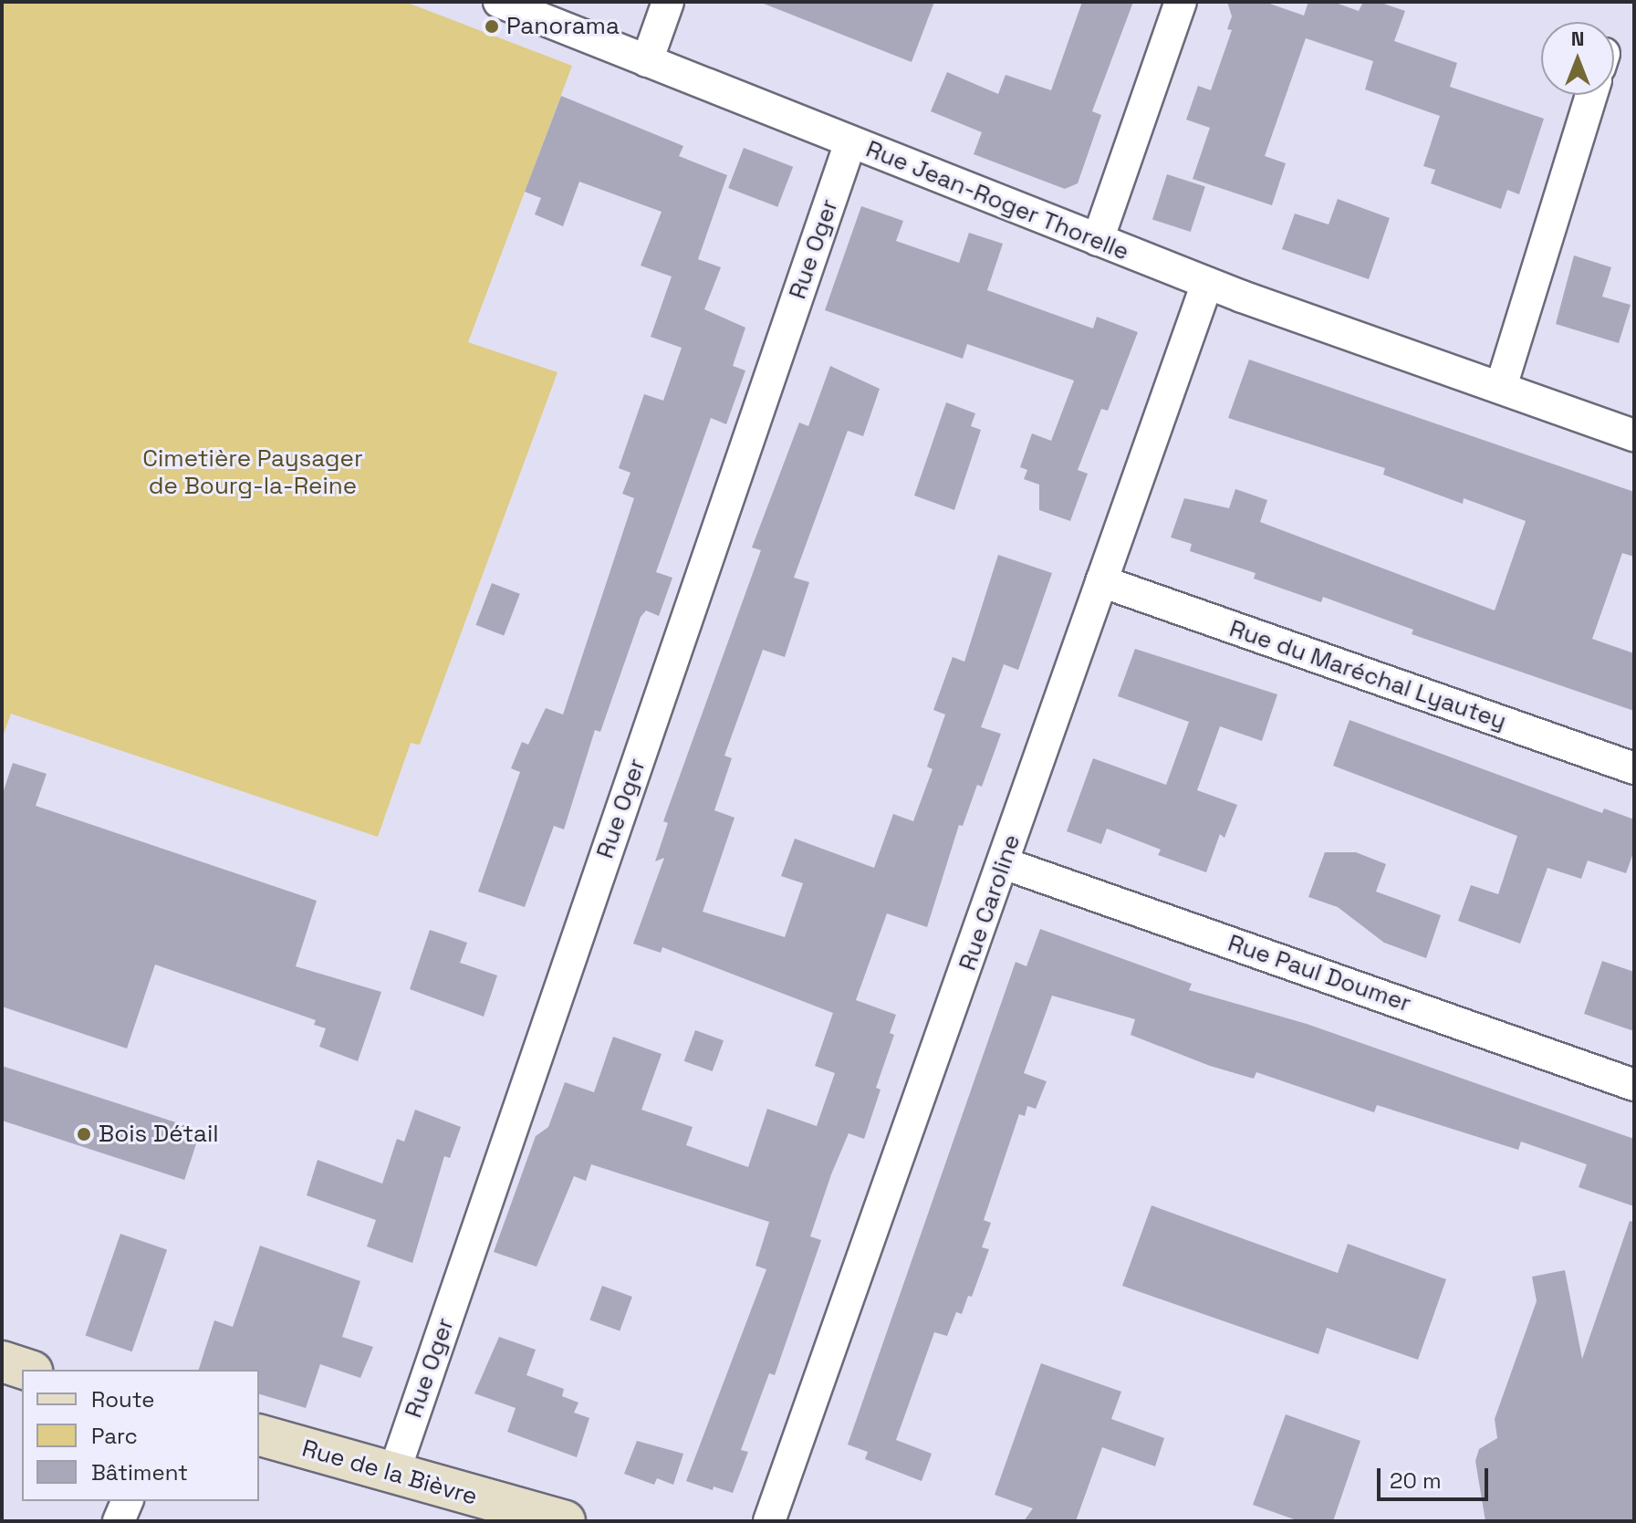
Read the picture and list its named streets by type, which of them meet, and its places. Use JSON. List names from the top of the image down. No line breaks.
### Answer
{"streets":{"main road":["Rue de la Bièvre"],"street":["Rue Jean-Roger Thorelle","Rue Oger","Rue du Maréchal Lyautey","Rue Caroline","Rue Paul Doumer"]},"crossings":[["Rue Jean-Roger Thorelle","Rue Oger"],["Rue Jean-Roger Thorelle","Rue Caroline"],["Rue Oger","Rue de la Bièvre"],["Rue du Maréchal Lyautey","Rue Caroline"],["Rue Caroline","Rue Paul Doumer"]],"parks":["Cimetière Paysager de Bourg-la-Reine"],"places":["Panorama","Bois Détail"],"legend":["Route","Parc","Bâtiment"],"scale_bar":"20 m","north":"top"}
